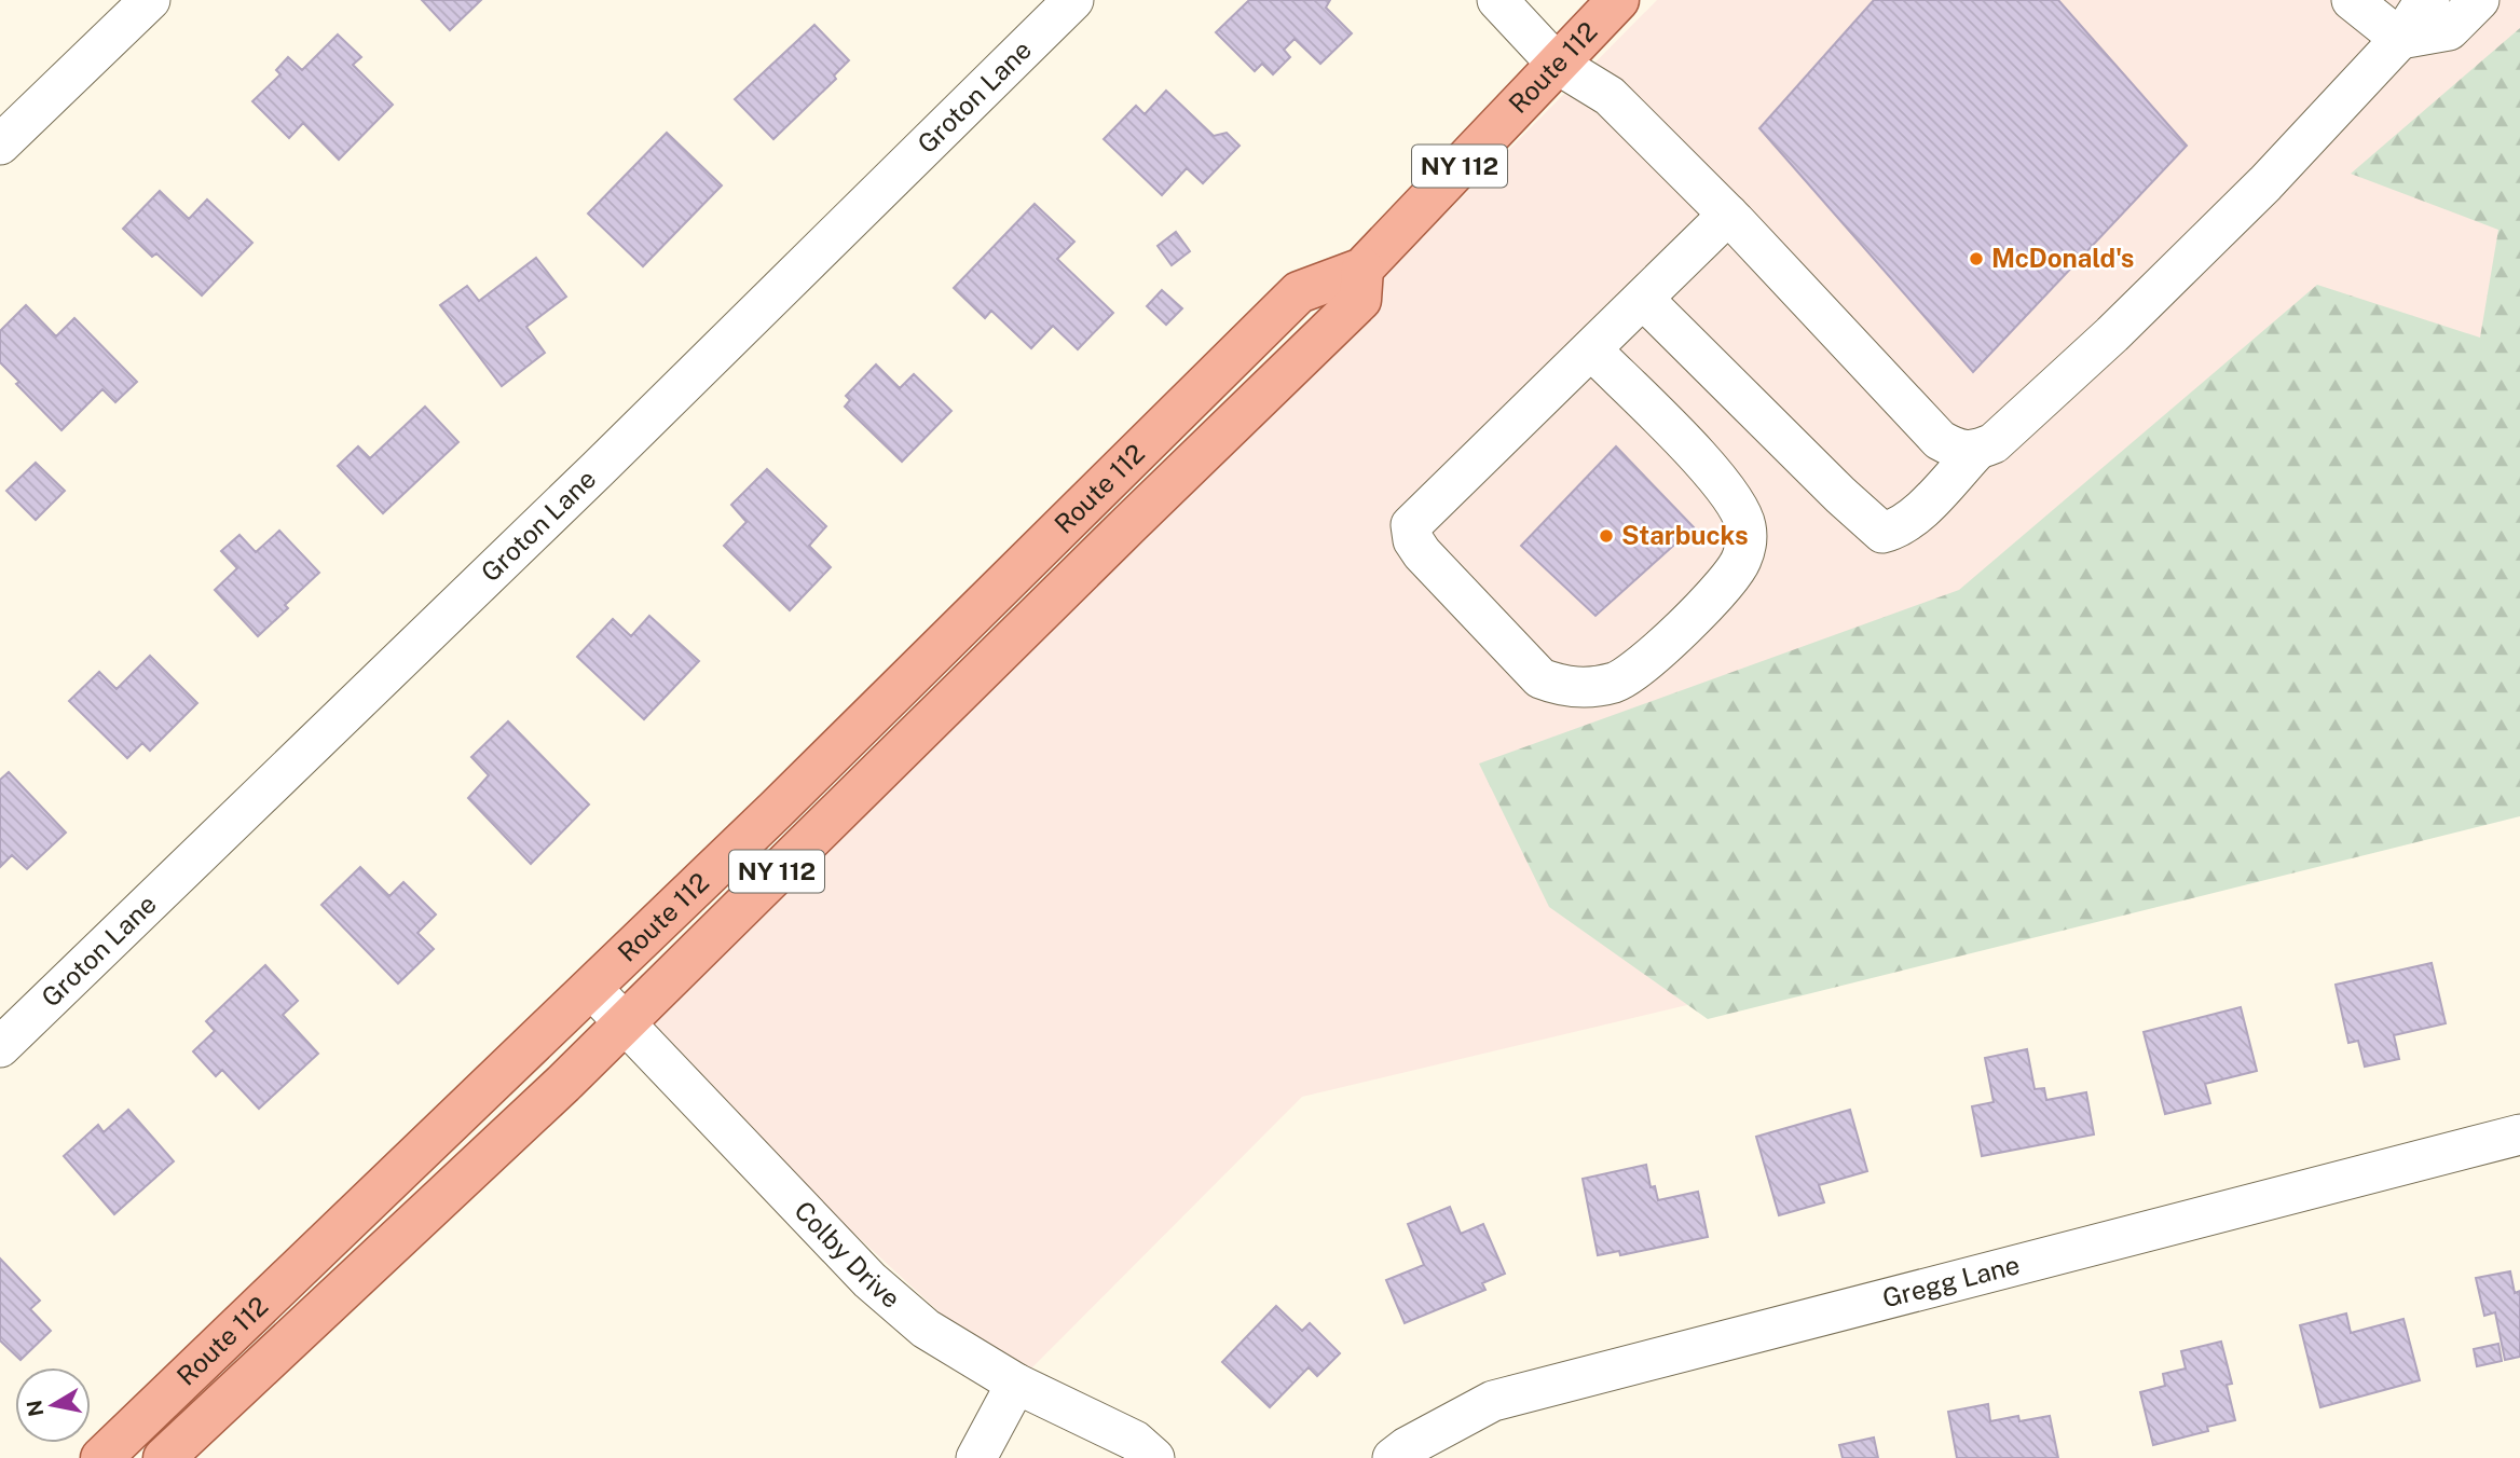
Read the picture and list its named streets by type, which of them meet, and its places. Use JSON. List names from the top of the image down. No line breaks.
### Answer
{"streets":{"main road":["Route 112","NY 112"],"street":["Groton Lane","Colby Drive","Gregg Lane"]},"crossings":[["Route 112","Colby Drive"]],"places":["McDonald's","Starbucks"],"north":"left"}
